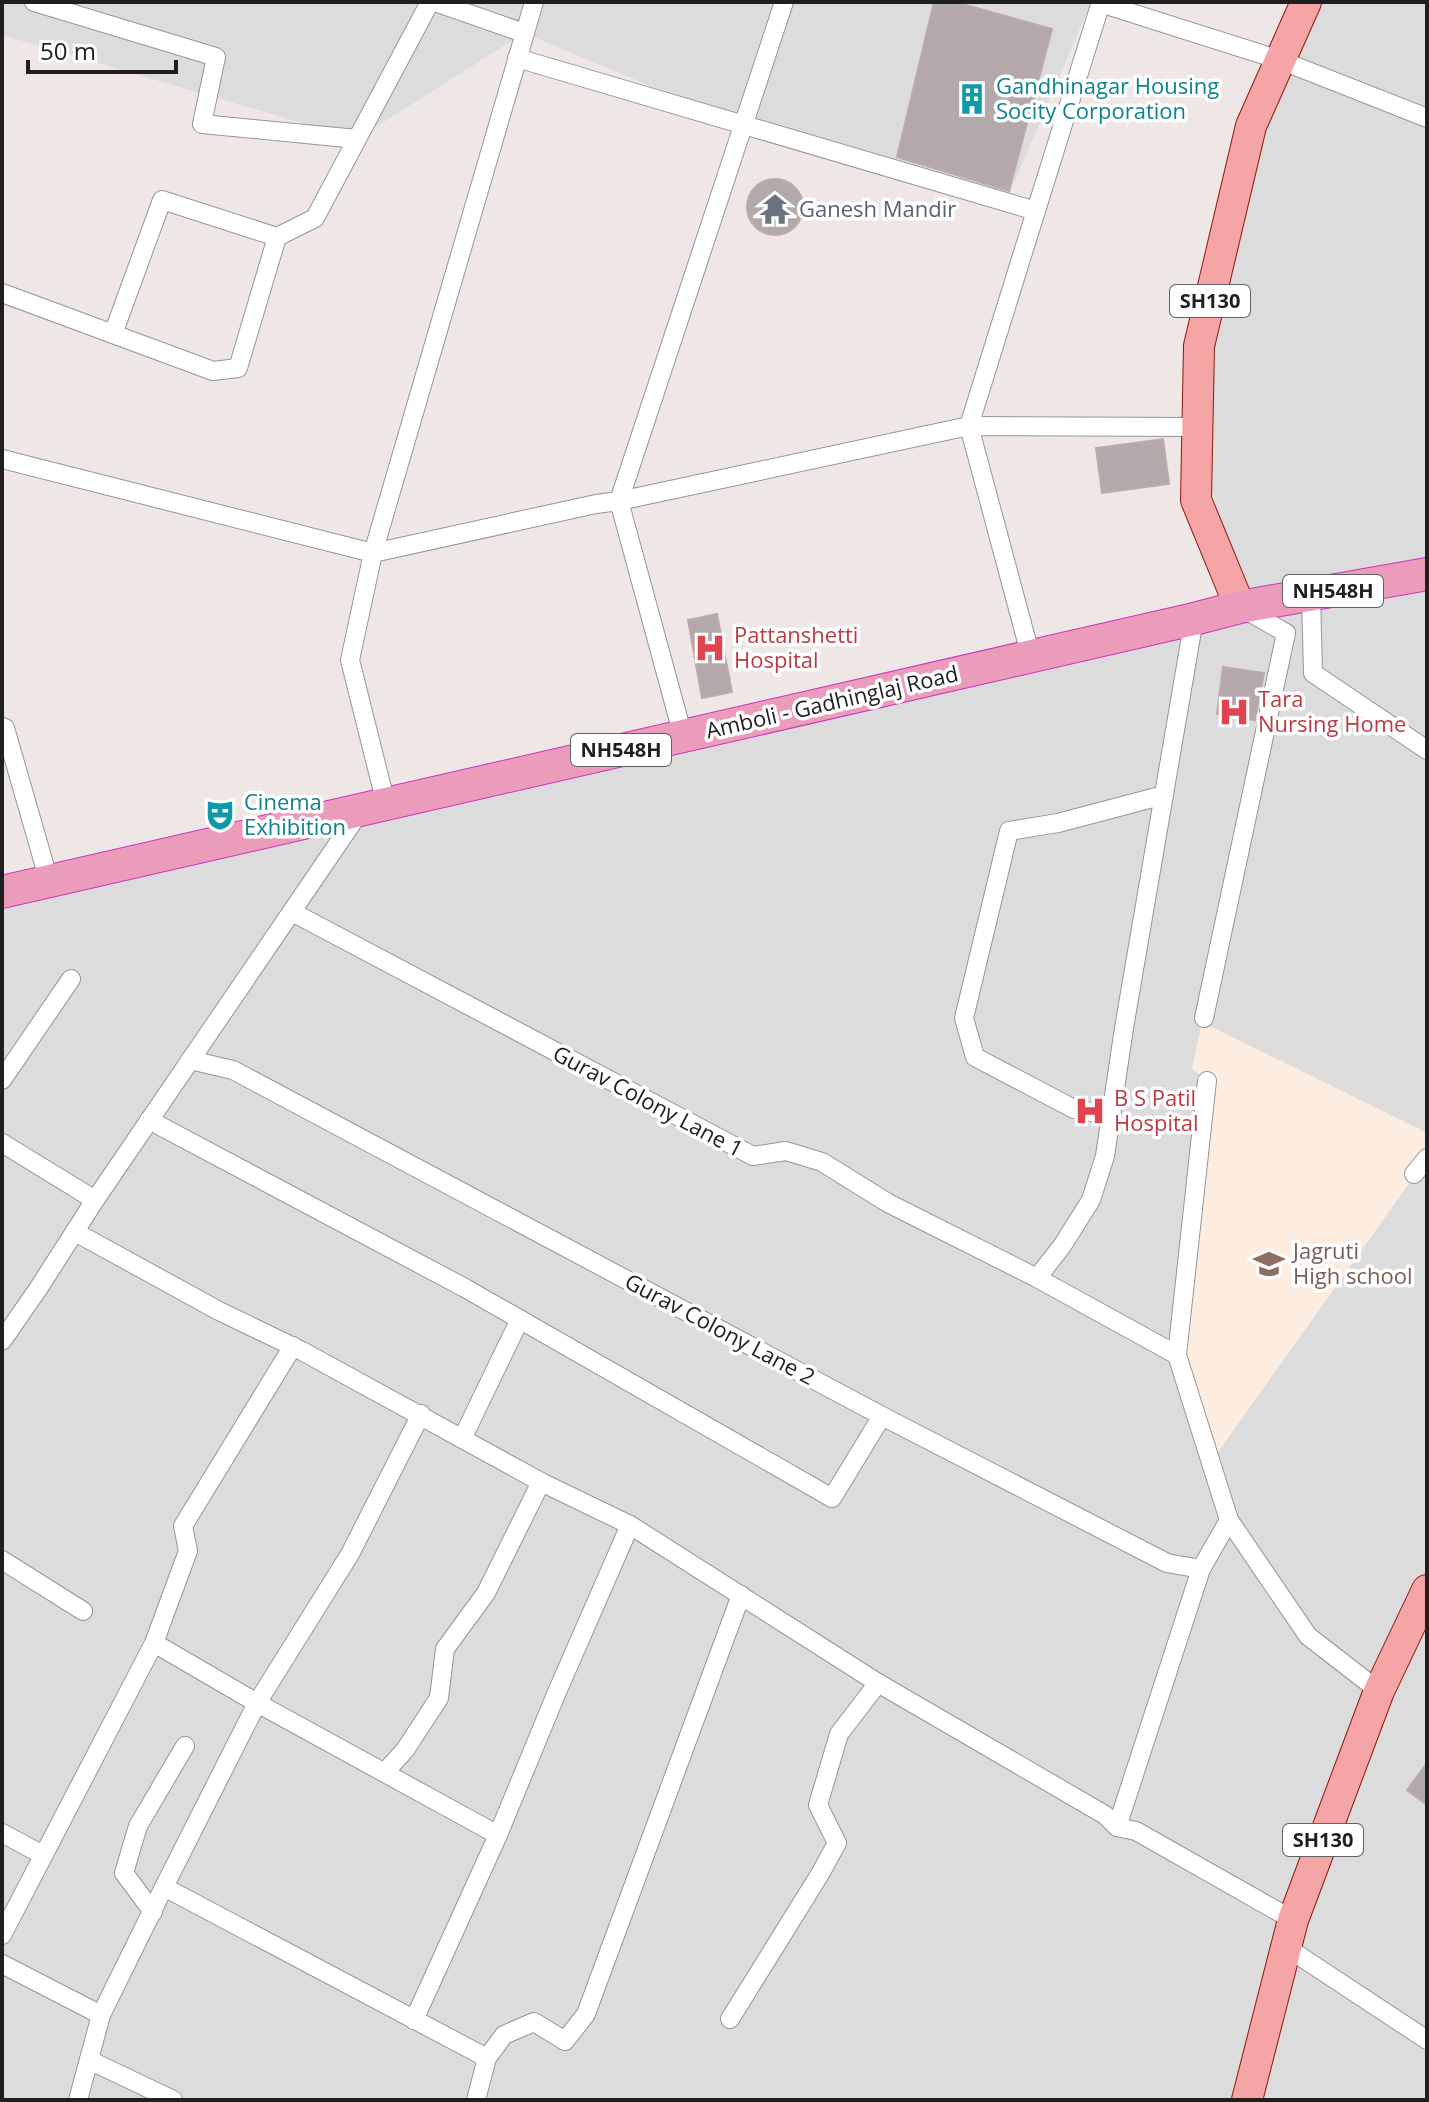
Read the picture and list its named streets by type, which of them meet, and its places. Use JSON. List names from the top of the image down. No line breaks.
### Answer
{"streets":{"highway":["NH548H","Amboli - Gadhinglaj Road"],"main road":["SH130"],"street":["Gurav Colony Lane 1","Gurav Colony Lane 2"]},"crossings":[["SH130","NH548H"],["SH130","Amboli - Gadhinglaj Road"],["NH548H","Amboli - Gadhinglaj Road"]],"places":{"building":["Gandhinagar Housing Socity Corporation"],"temple":["Ganesh Mandir"],"hospital":["Pattanshetti Hospital","Tara Nursing Home","B S Patil Hospital"],"theatre":["Cinema Exhibition"],"school or university":["Jagruti High school"]},"scale_bar":"50 m"}
